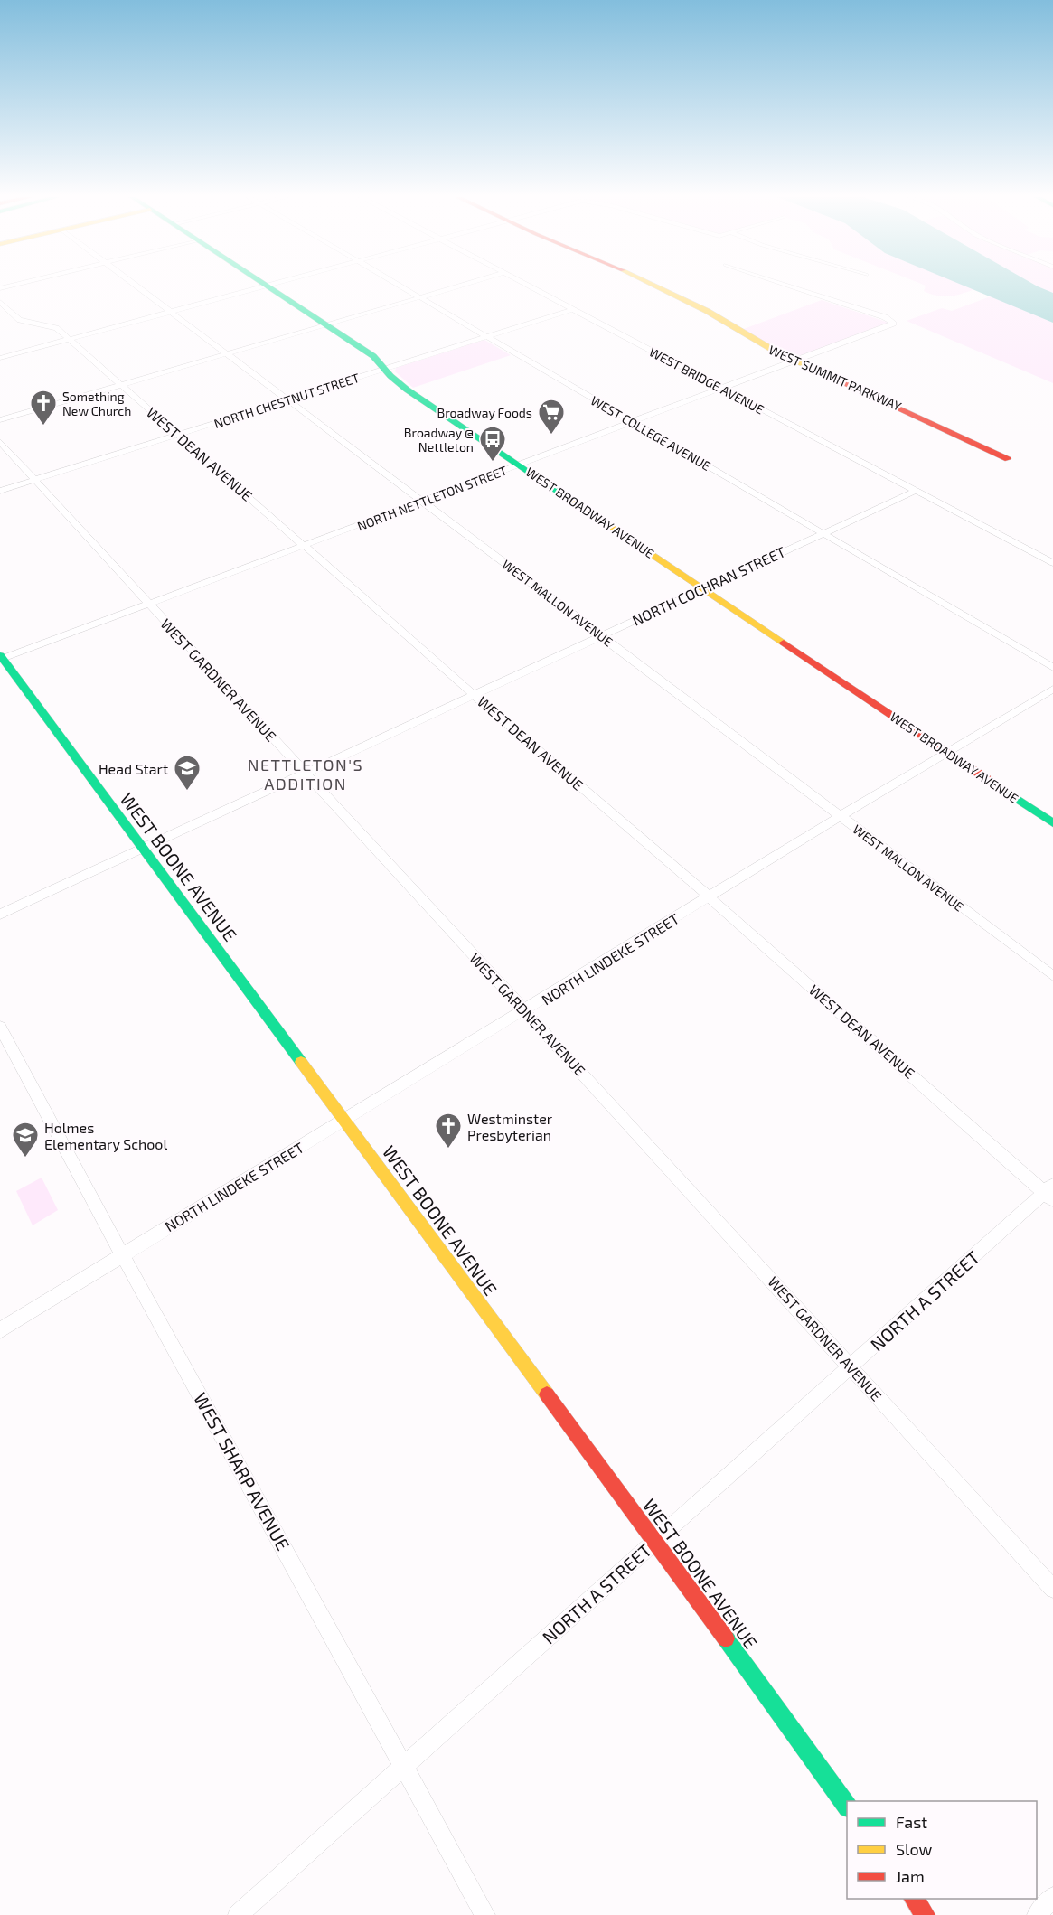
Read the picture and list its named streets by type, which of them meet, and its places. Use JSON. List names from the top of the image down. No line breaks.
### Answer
{"streets":{"street":["WEST SUMMIT PARKWAY","WEST BRIDGE AVENUE","NORTH CHESTNUT STREET","WEST COLLEGE AVENUE","WEST DEAN AVENUE","NORTH NETTLETON STREET","WEST BROADWAY AVENUE","NORTH COCHRAN STREET","WEST MALLON AVENUE","WEST GARDNER AVENUE","WEST BOONE AVENUE","NORTH LINDEKE STREET","NORTH A STREET","WEST SHARP AVENUE"]},"crossings":[["WEST SUMMIT PARKWAY","NORTH NETTLETON STREET"],["WEST BRIDGE AVENUE","NORTH CHESTNUT STREET"],["WEST BRIDGE AVENUE","NORTH NETTLETON STREET"],["WEST BRIDGE AVENUE","NORTH COCHRAN STREET"],["NORTH CHESTNUT STREET","WEST COLLEGE AVENUE"],["NORTH CHESTNUT STREET","WEST DEAN AVENUE"],["NORTH CHESTNUT STREET","WEST BROADWAY AVENUE"],["NORTH CHESTNUT STREET","WEST MALLON AVENUE"],["NORTH CHESTNUT STREET","WEST GARDNER AVENUE"],["WEST COLLEGE AVENUE","NORTH NETTLETON STREET"],["WEST COLLEGE AVENUE","NORTH COCHRAN STREET"],["WEST DEAN AVENUE","NORTH NETTLETON STREET"],["WEST DEAN AVENUE","NORTH COCHRAN STREET"],["WEST DEAN AVENUE","NORTH LINDEKE STREET"],["WEST DEAN AVENUE","NORTH A STREET"],["NORTH NETTLETON STREET","WEST BROADWAY AVENUE"],["NORTH NETTLETON STREET","WEST MALLON AVENUE"],["NORTH NETTLETON STREET","WEST GARDNER AVENUE"],["NORTH NETTLETON STREET","WEST BOONE AVENUE"],["WEST BROADWAY AVENUE","NORTH COCHRAN STREET"],["WEST BROADWAY AVENUE","NORTH LINDEKE STREET"],["NORTH COCHRAN STREET","WEST MALLON AVENUE"],["NORTH COCHRAN STREET","WEST GARDNER AVENUE"],["NORTH COCHRAN STREET","WEST BOONE AVENUE"],["WEST MALLON AVENUE","NORTH LINDEKE STREET"],["WEST GARDNER AVENUE","NORTH LINDEKE STREET"],["WEST GARDNER AVENUE","NORTH A STREET"],["WEST BOONE AVENUE","NORTH LINDEKE STREET"],["WEST BOONE AVENUE","NORTH A STREET"],["NORTH LINDEKE STREET","WEST SHARP AVENUE"],["NORTH A STREET","WEST SHARP AVENUE"]],"districts":["NETTLETON'S ADDITION"],"places":{"church":["Something New Church","Westminster Presbyterian"],"supermarket":["Broadway Foods"],"bus stop":["Broadway @ Nettleton"],"school or university":["Head Start","Holmes Elementary School"]},"legend":["Fast","Slow","Jam"]}
